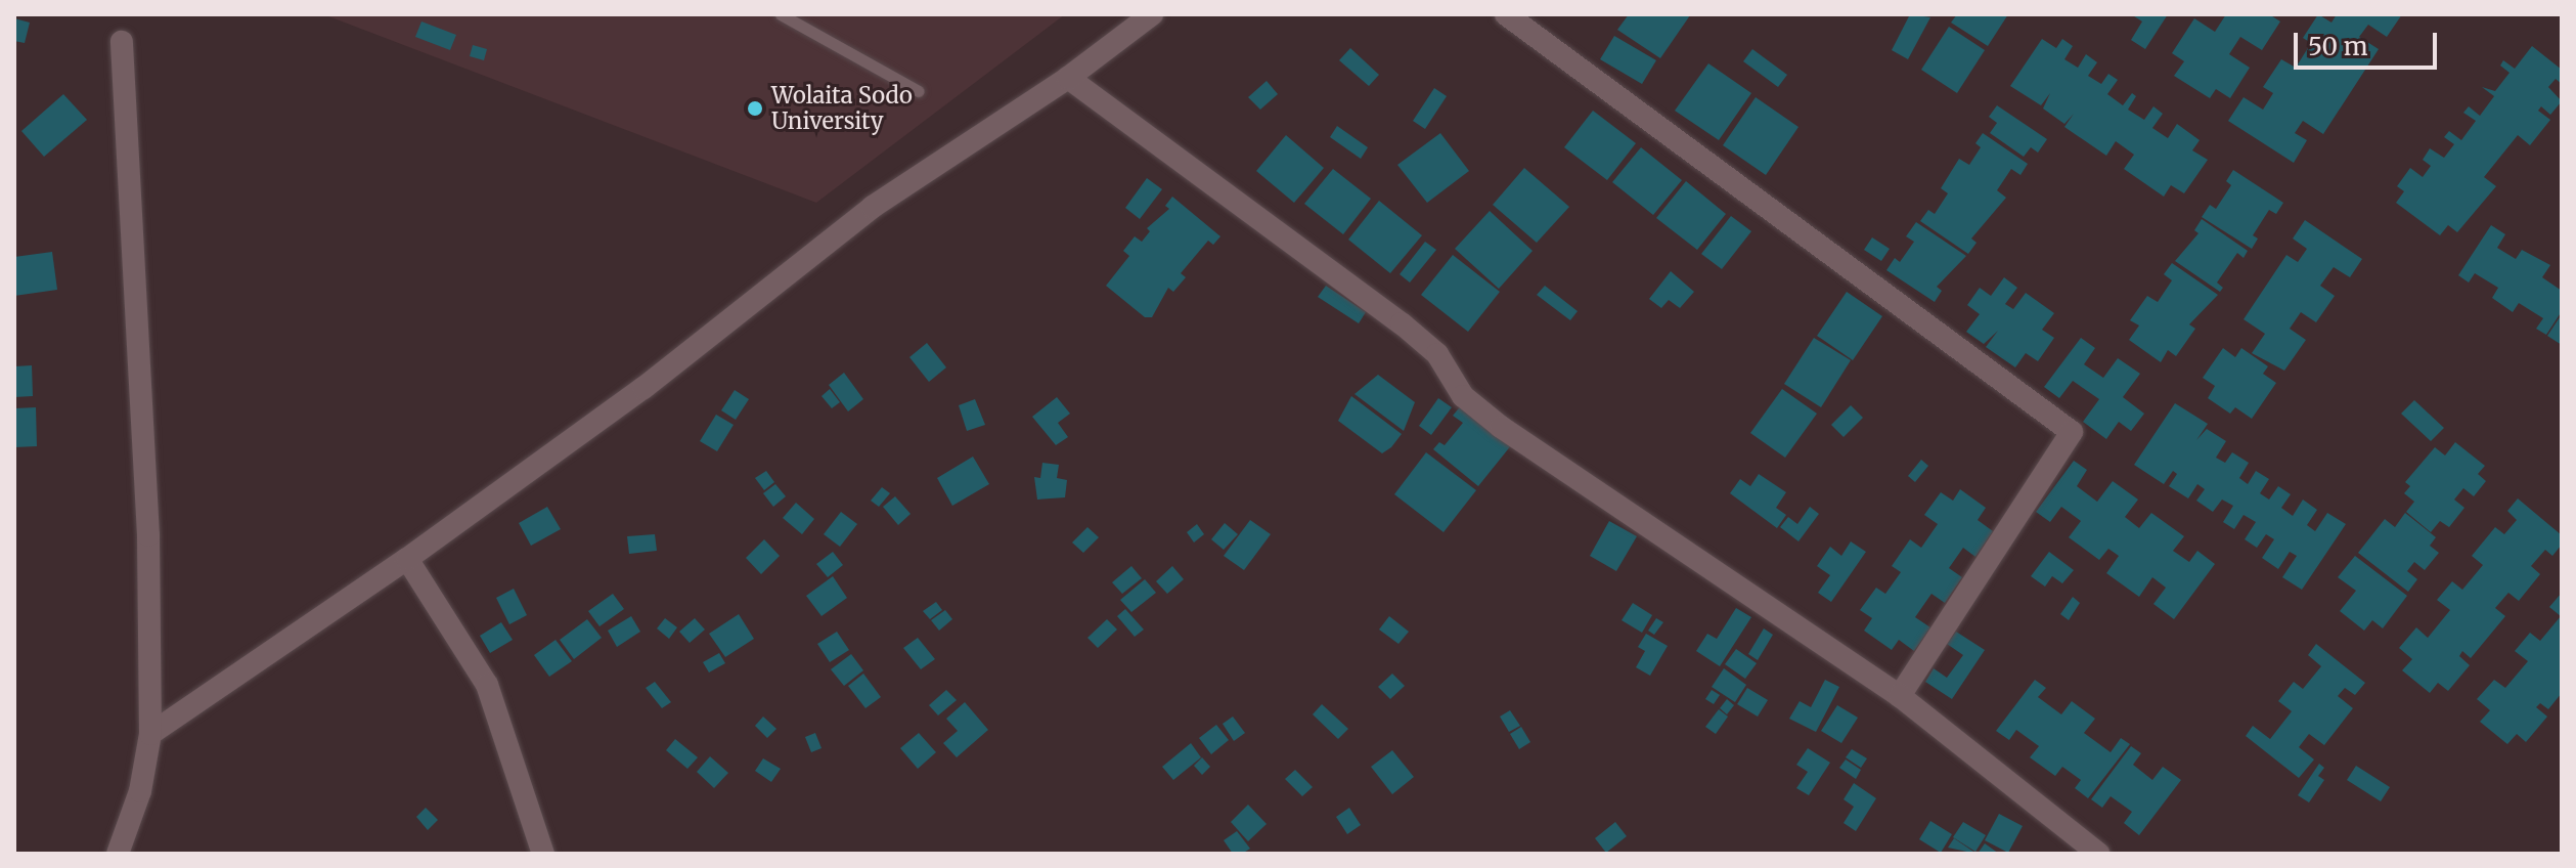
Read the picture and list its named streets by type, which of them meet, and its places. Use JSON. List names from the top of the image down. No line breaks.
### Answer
{"places":["Wolaita Sodo University"],"scale_bar":"50 m"}
